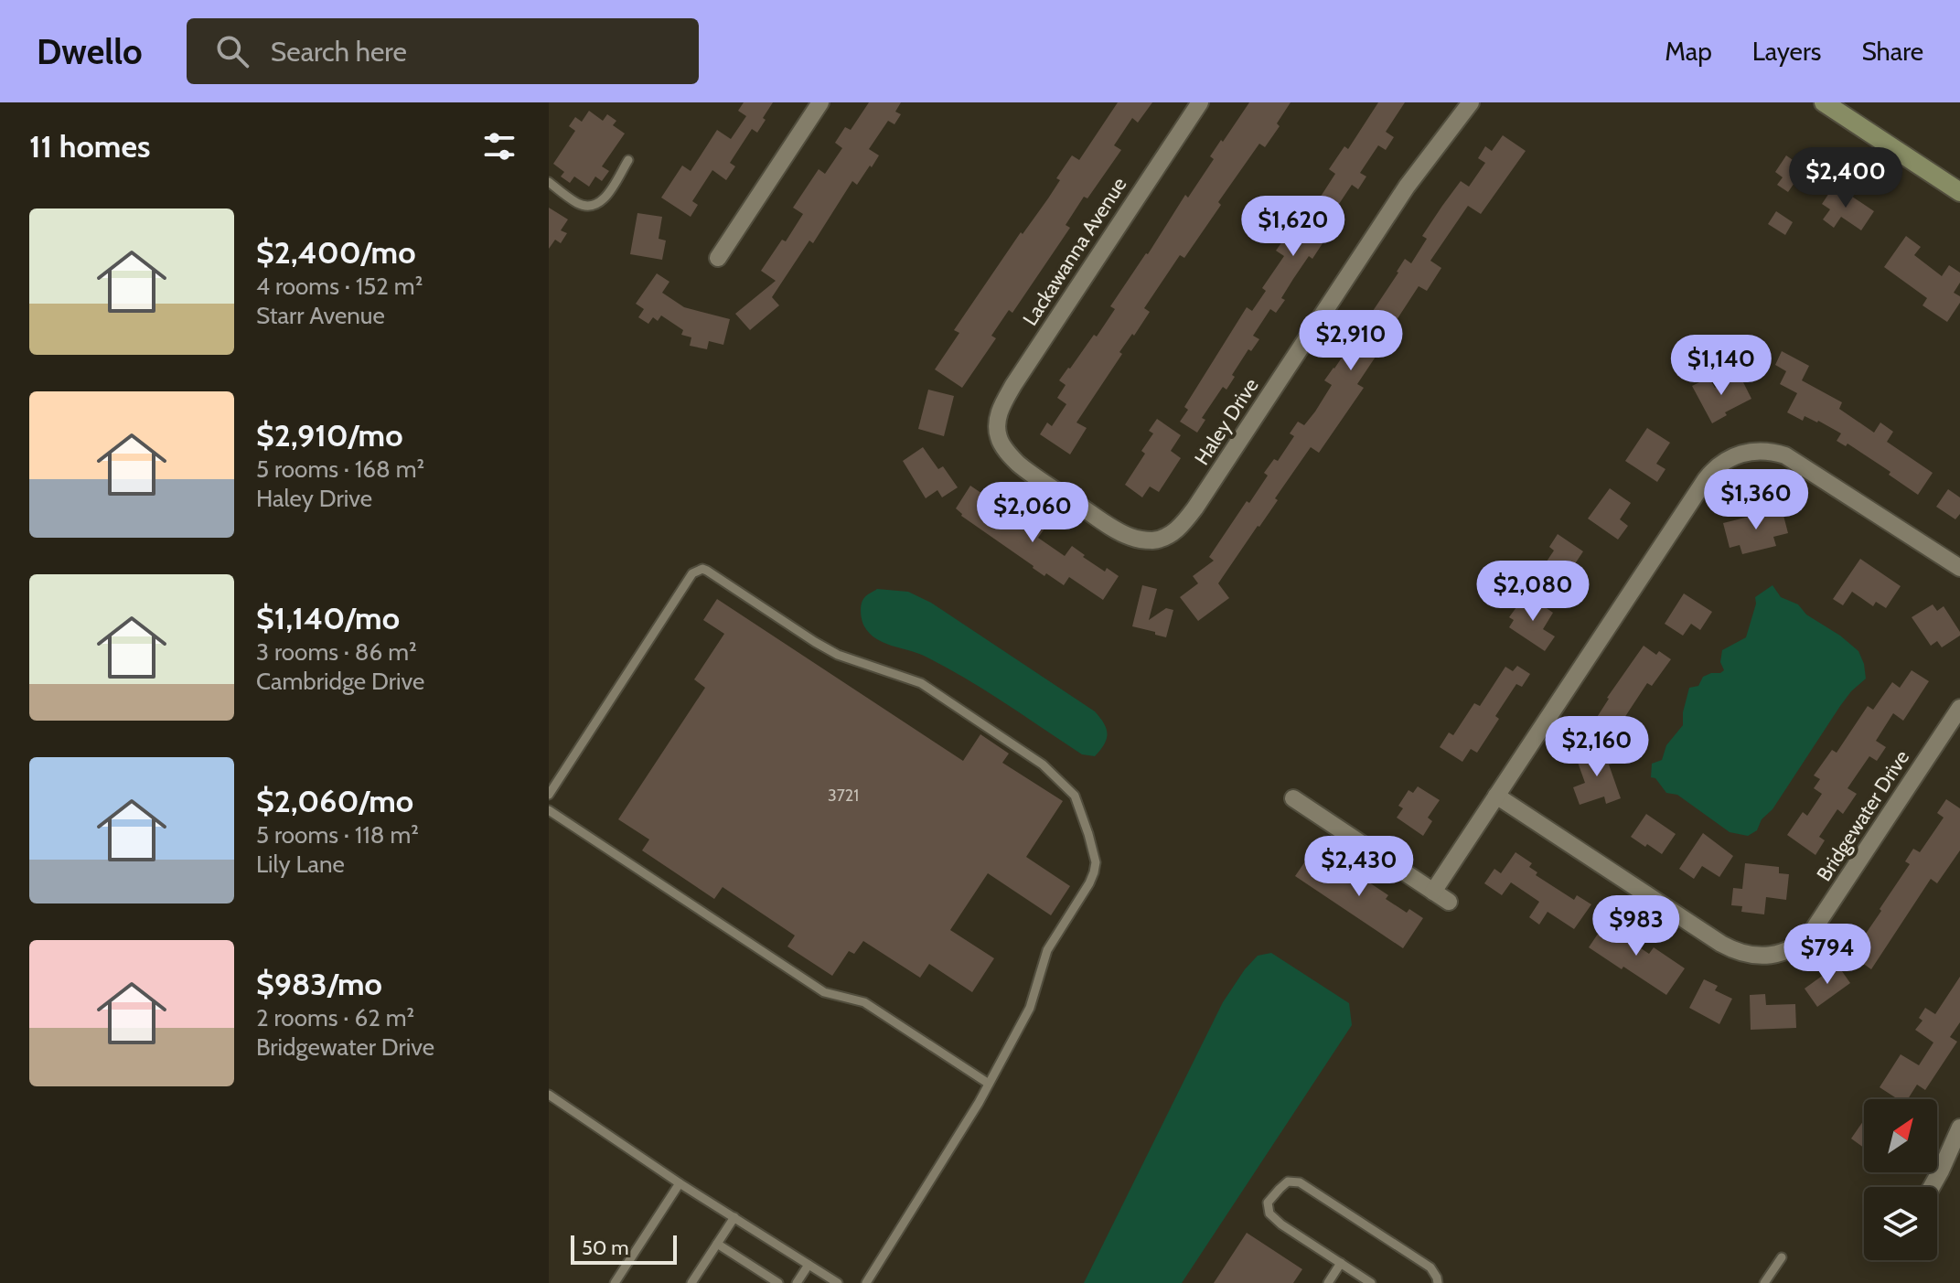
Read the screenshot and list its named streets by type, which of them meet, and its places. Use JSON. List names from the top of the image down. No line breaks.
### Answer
{"streets":{"street":["Lackawanna Avenue","Haley Drive","Bridgewater Drive"]},"crossings":[["Lackawanna Avenue","Haley Drive"]],"house_numbers":["3721"],"scale_bar":"50 m","north":"top right","page":{"header":"Dwello","search":"Search here","nav":["Map","Layers","Share"],"heading":"11 homes","price":["$2,400","$1,620","$2,910","$1,140","$1,360","$2,060","$2,080","$2,160","$2,430","$983","$794"],"list":[{"name":"$2,400/mo","note":"4 rooms · 152 m² · Starr Avenue"},{"name":"$2,910/mo","note":"5 rooms · 168 m² · Haley Drive"},{"name":"$1,140/mo","note":"3 rooms · 86 m² · Cambridge Drive"},{"name":"$2,060/mo","note":"5 rooms · 118 m² · Lily Lane"},{"name":"$983/mo","note":"2 rooms · 62 m² · Bridgewater Drive"}],"scale":"50 m"}}
